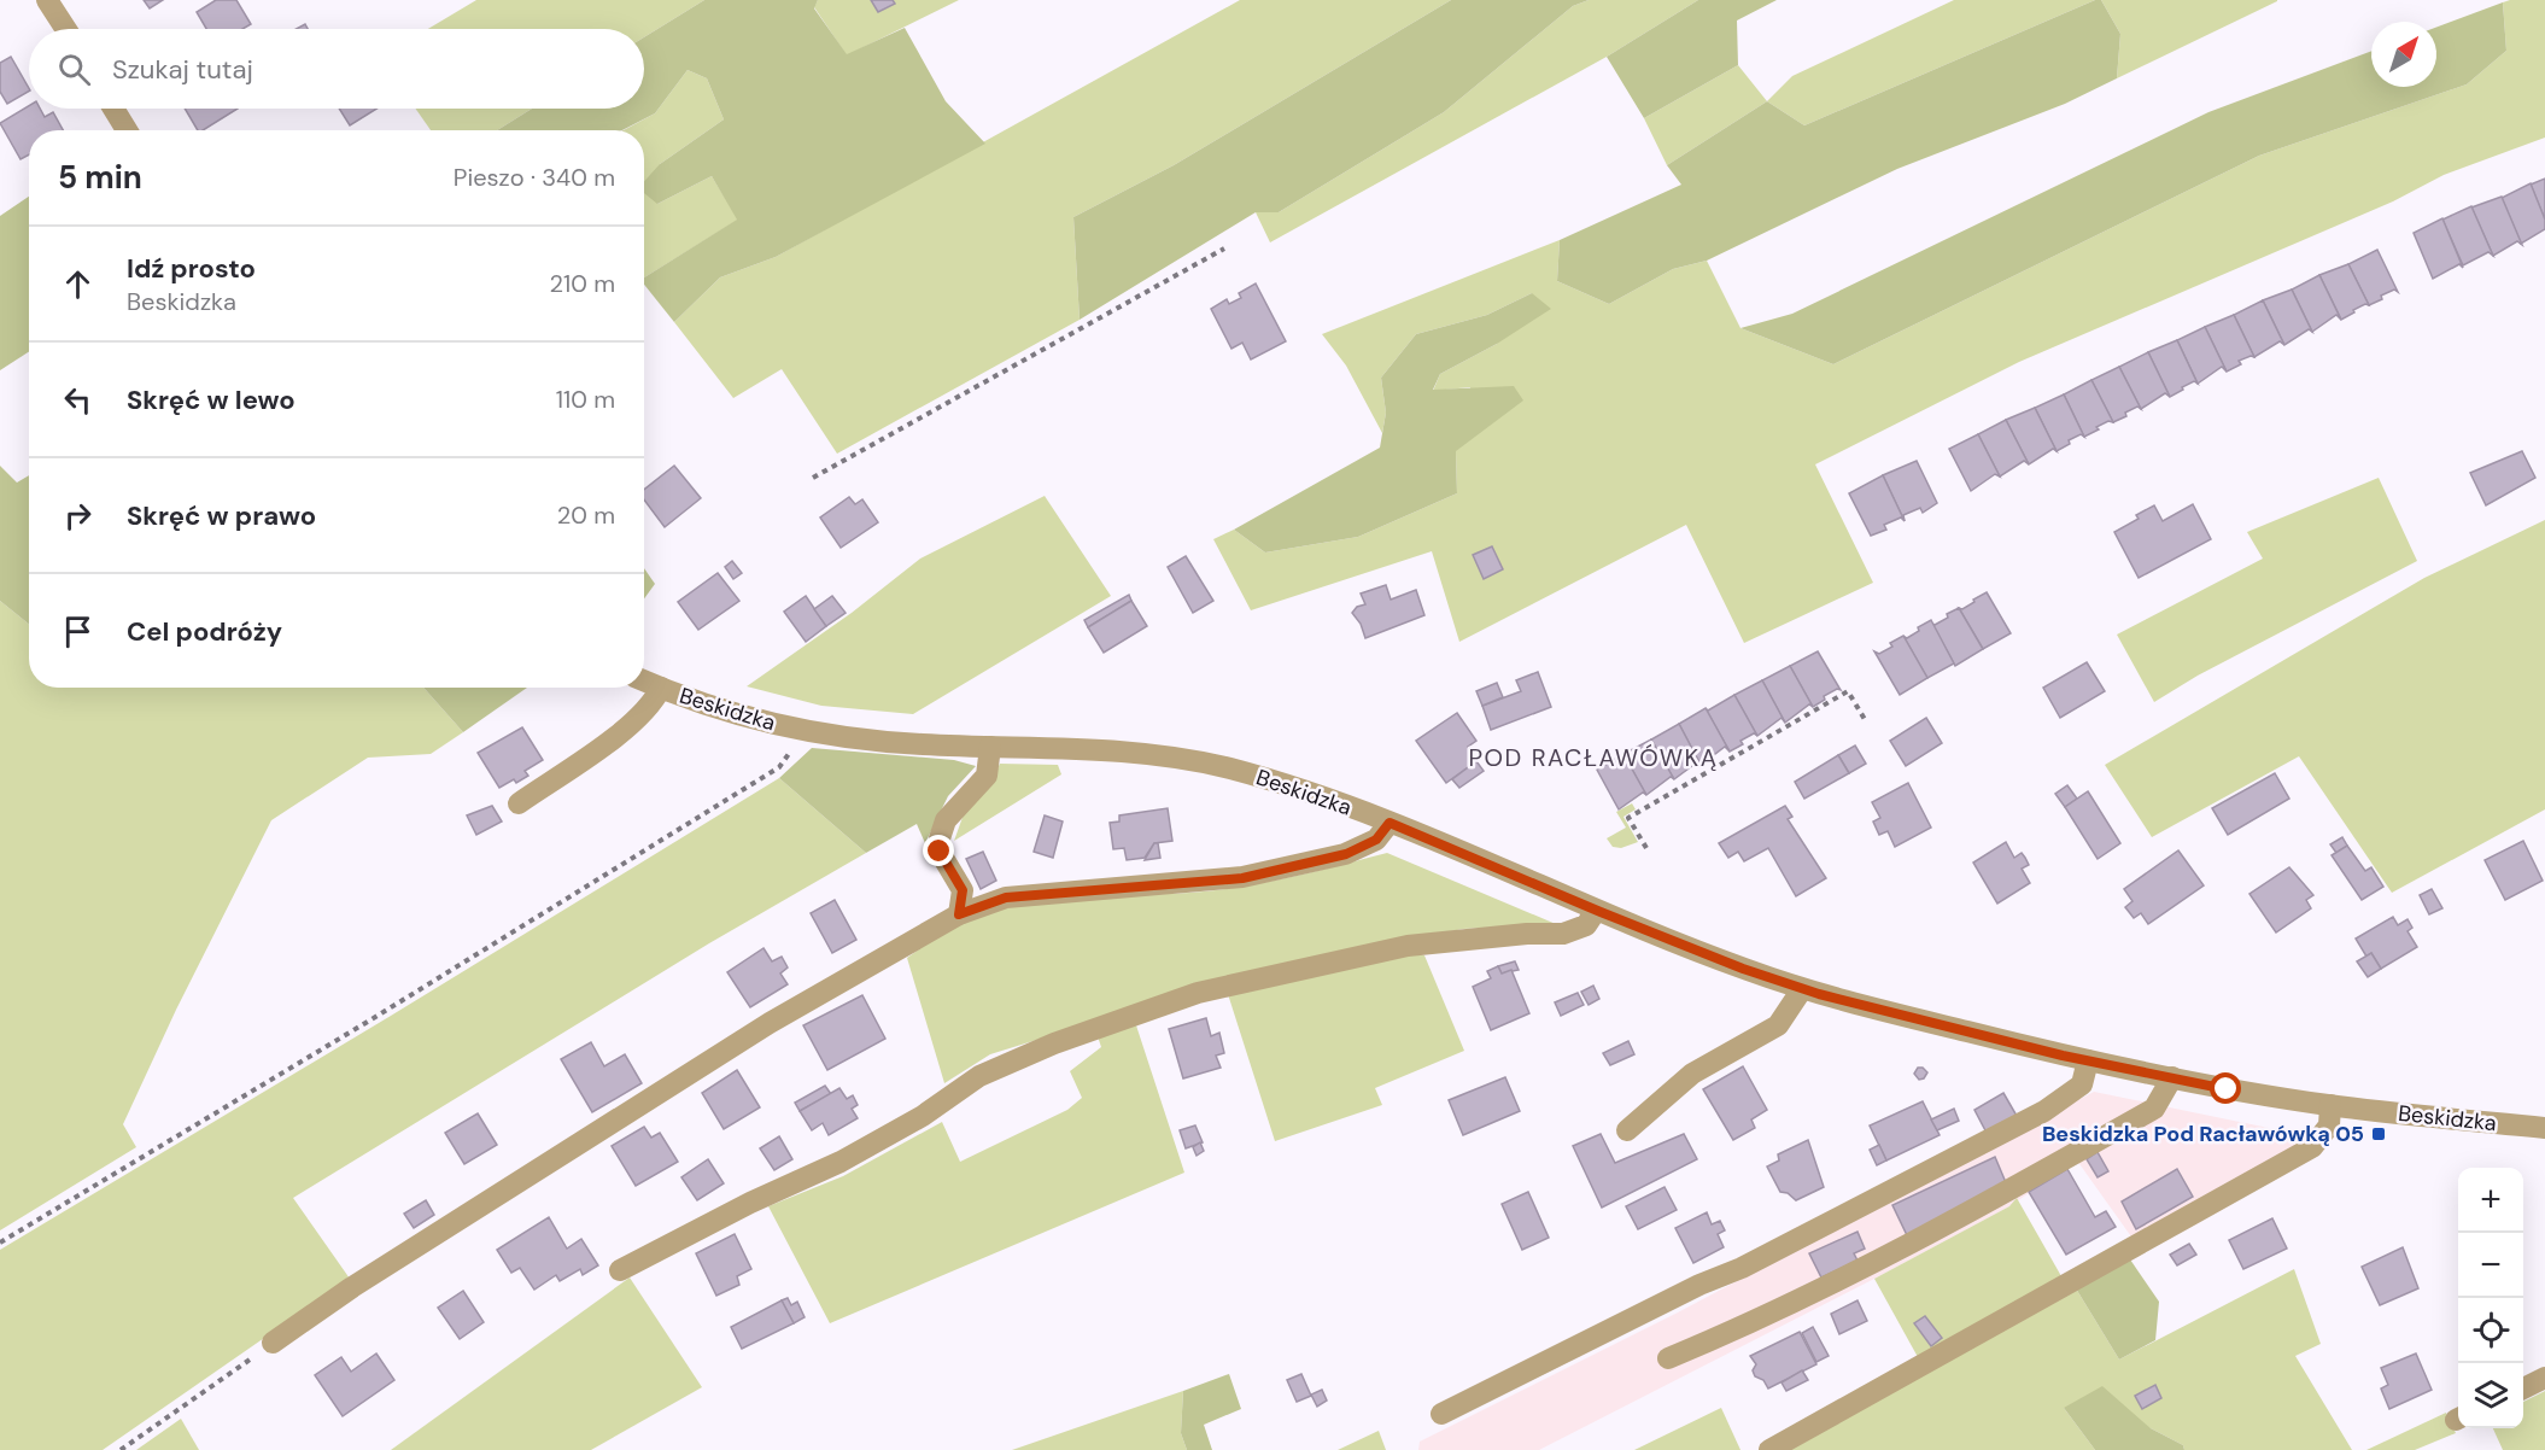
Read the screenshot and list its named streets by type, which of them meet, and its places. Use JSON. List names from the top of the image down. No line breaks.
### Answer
{"streets":{"street":["Beskidzka"]},"districts":["POD RACŁAWÓWKĄ"],"places":{"transit":["Beskidzka Pod Racławówką 05"]},"north":"top right","page":{"search":"Szukaj tutaj","heading":["5 min","Pieszo · 340 m"],"list":[["Idź prosto","Beskidzka","210 m"],["Skręć w lewo","110 m"],["Skręć w prawo","20 m"],"Cel podróży"],"map_buttons":["+","−"]}}
